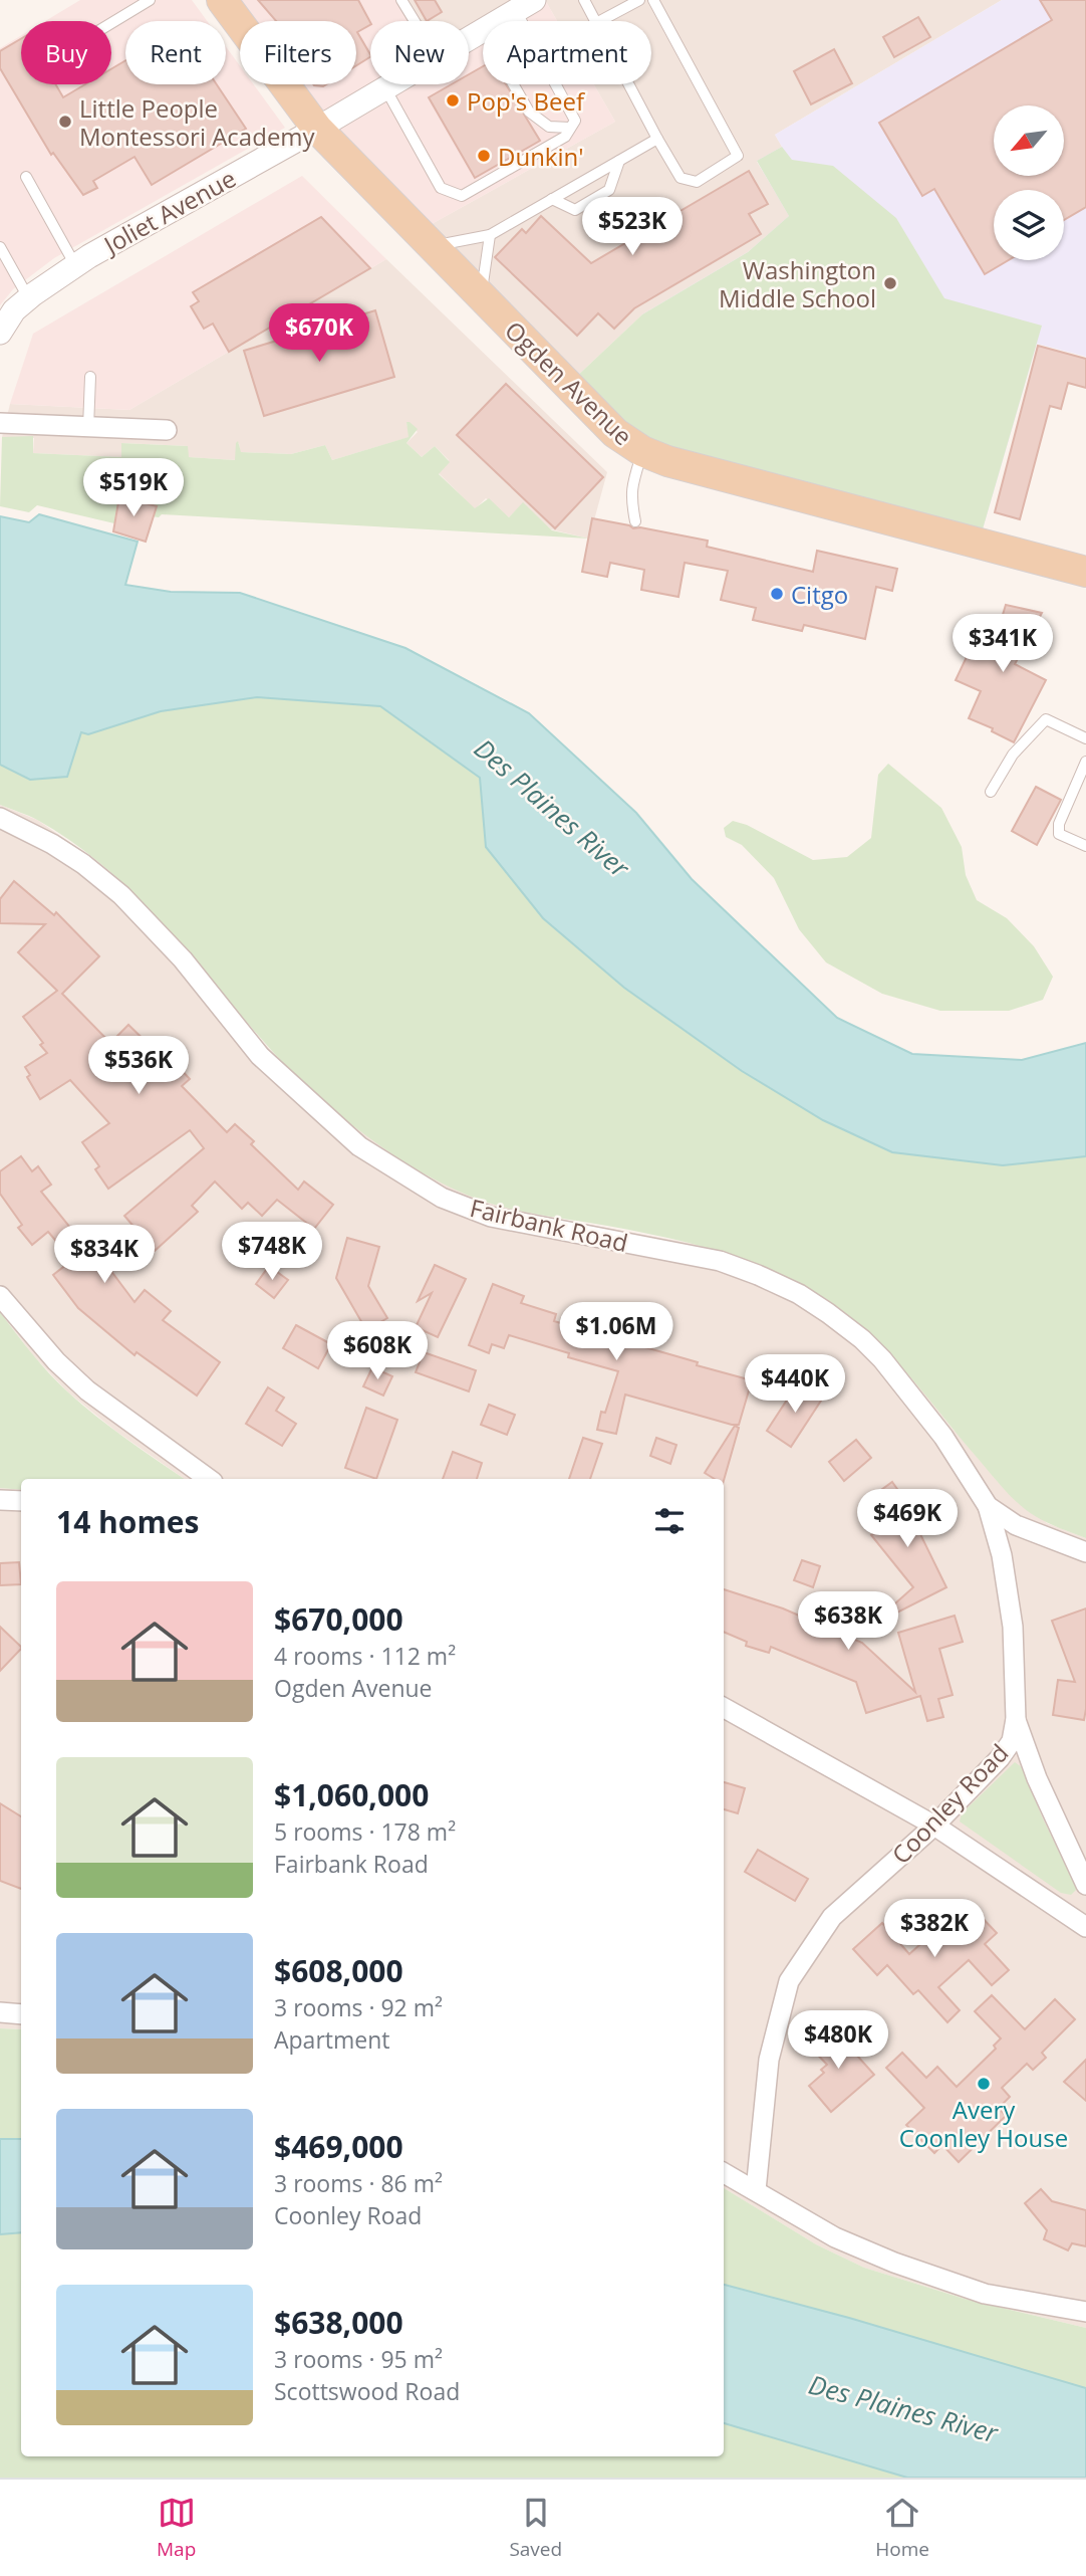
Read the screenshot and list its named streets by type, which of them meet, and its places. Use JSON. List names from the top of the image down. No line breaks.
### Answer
{"streets":{"main road":["Ogden Avenue"],"street":["Joliet Avenue","Fairbank Road","Coonley Road"]},"crossings":[["Joliet Avenue","Ogden Avenue"],["Fairbank Road","Coonley Road"]],"water":["Des Plaines River"],"places":["Pop's Beef","Little People Montessori Academy","Dunkin'","Washington Middle School","Citgo","Avery Coonley House"],"north":"bottom left","page":{"chip":["Buy","Rent","Filters","New","Apartment"],"price":["$523K","$670K","$519K","$341K","$536K","$748K","$834K","$1.06M","$608K","$440K","$469K","$638K","$382K","$480K"],"heading":"14 homes","list":[{"name":"$670,000","note":"4 rooms · 112 m² · Ogden Avenue"},{"name":"$1,060,000","note":"5 rooms · 178 m² · Fairbank Road"},{"name":"$608,000","note":"3 rooms · 92 m² · Apartment"},{"name":"$469,000","note":"3 rooms · 86 m² · Coonley Road"},{"name":"$638,000","note":"3 rooms · 95 m² · Scottswood Road"}],"tabs":["Map","Saved","Home"]}}
